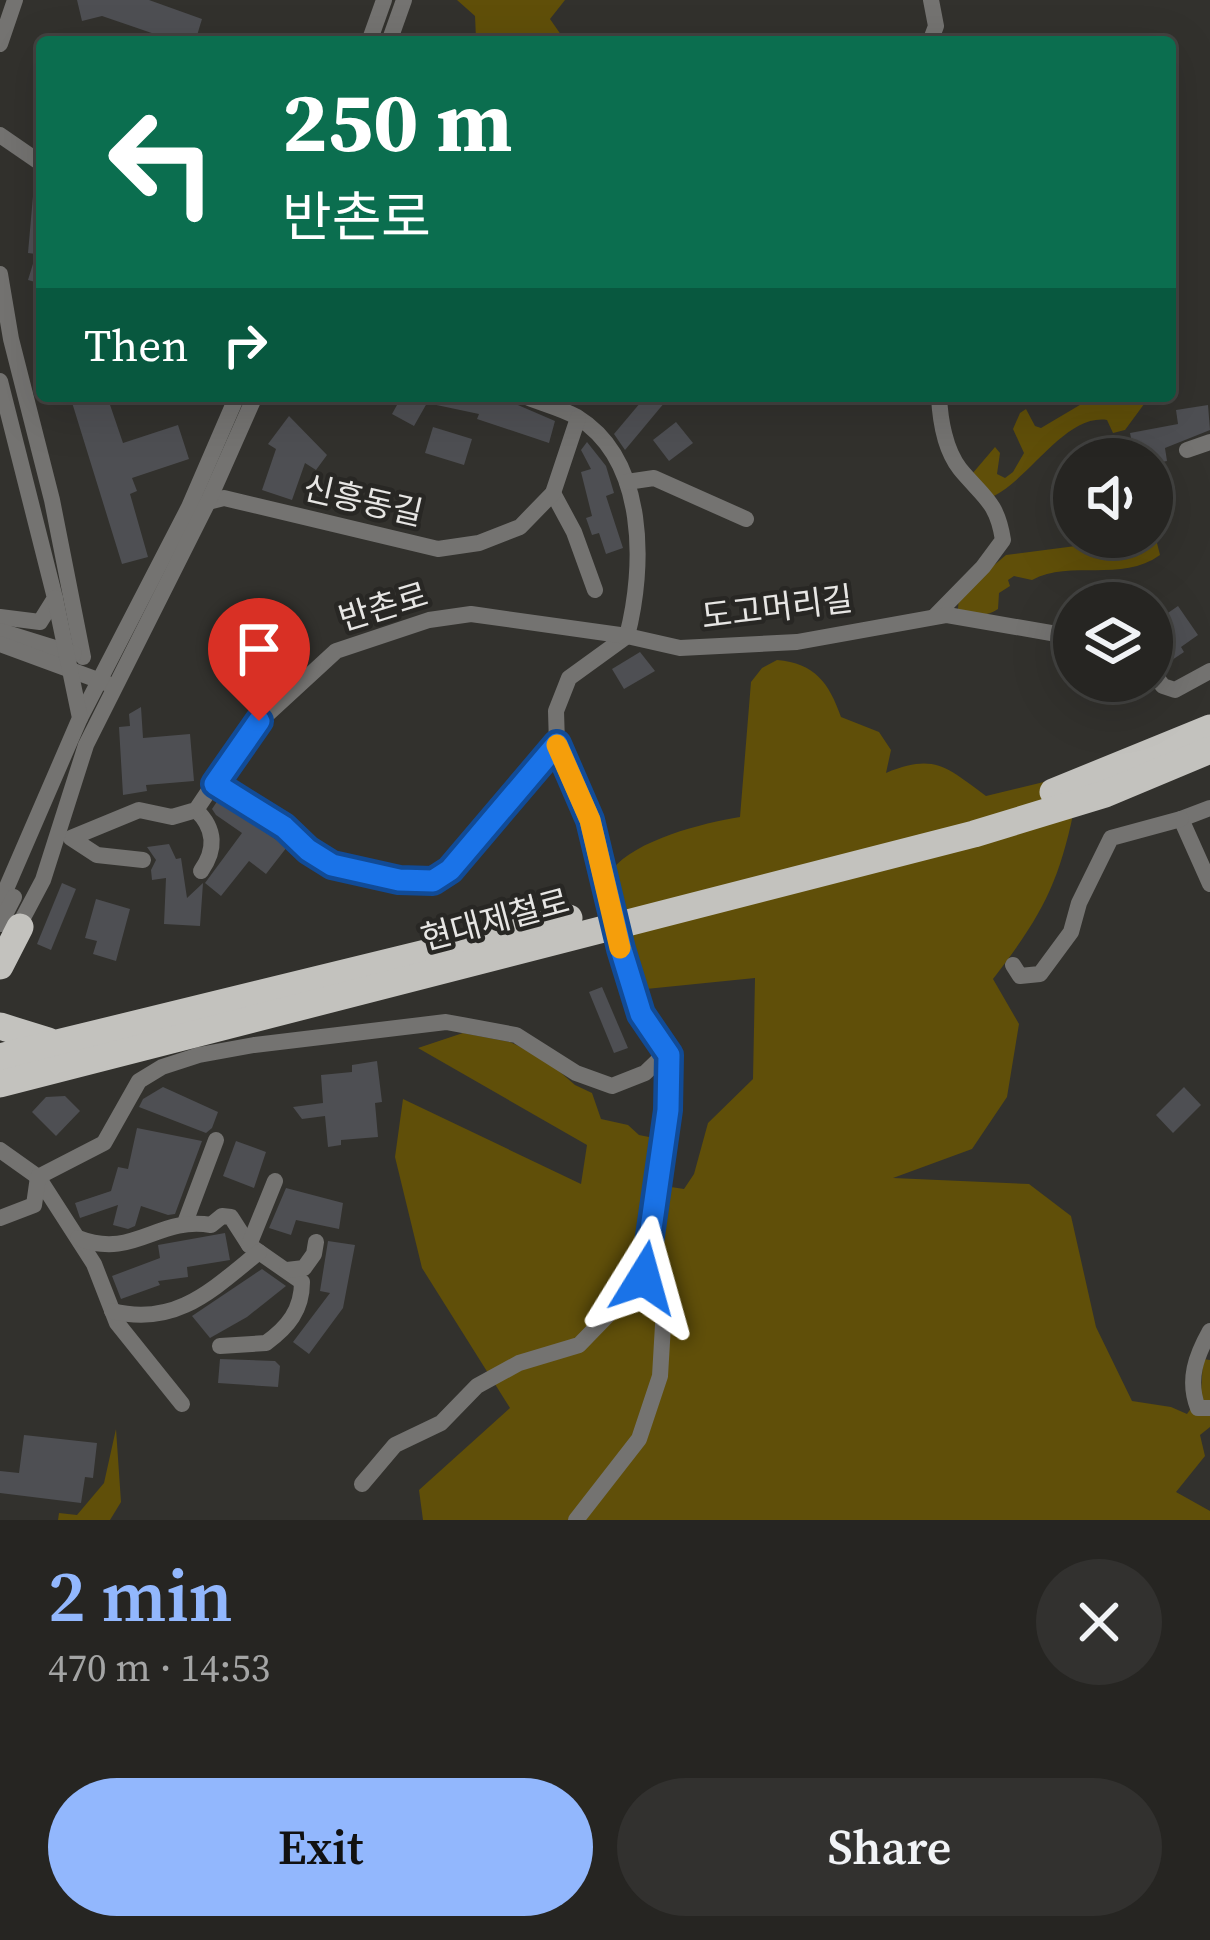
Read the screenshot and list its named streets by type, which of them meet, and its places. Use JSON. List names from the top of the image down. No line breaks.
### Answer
{"streets":{"highway":["현대제철로"],"street":["신흥동길","반촌로","도고머리길"]},"crossings":[["반촌로","도고머리길"]],"page":{"turn":["250 m","반촌로"],"then":"Then","heading":["2 min","470 m · 14:53"],"buttons":["Exit","Share"]}}
